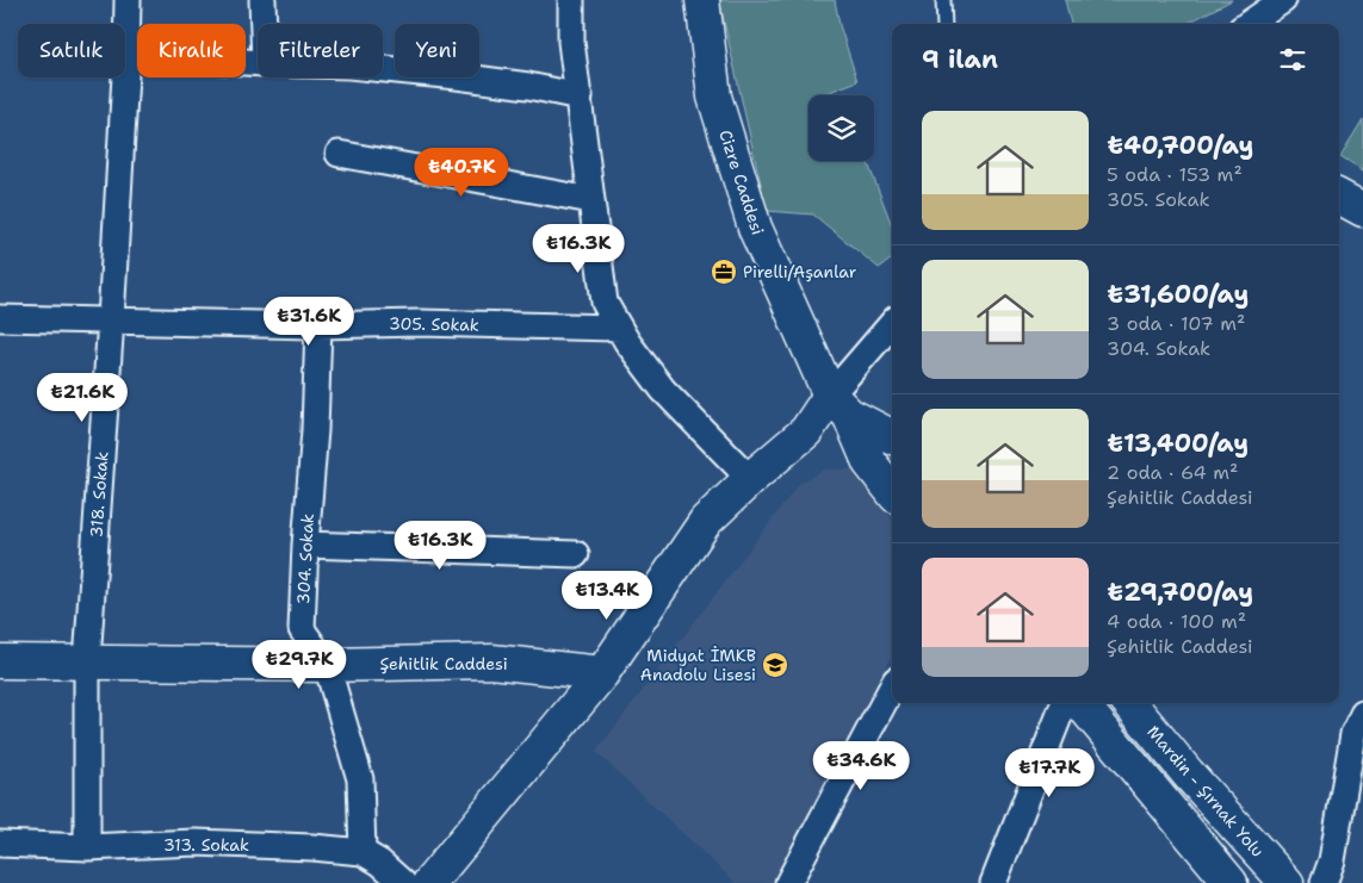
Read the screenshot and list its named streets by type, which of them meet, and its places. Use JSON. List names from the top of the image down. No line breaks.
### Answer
{"streets":{"street":["Cizre Caddesi","305. Sokak","318. Sokak","304. Sokak","Şehitlik Caddesi","Mardin - Şırnak Yolu","313. Sokak"]},"crossings":[["305. Sokak","318. Sokak"],["305. Sokak","304. Sokak"],["318. Sokak","Şehitlik Caddesi"],["318. Sokak","313. Sokak"],["304. Sokak","Şehitlik Caddesi"],["304. Sokak","313. Sokak"]],"places":{"office":["Pirelli/Aşanlar"],"school or university":["Midyat İMKB Anadolu Lisesi"]},"page":{"chip":["Satılık","Kiralık","Filtreler","Yeni"],"heading":"9 ilan","list":[{"name":"₺40,700/ay","note":"5 oda · 153 m² · 305. Sokak"},{"name":"₺31,600/ay","note":"3 oda · 107 m² · 304. Sokak"},{"name":"₺13,400/ay","note":"2 oda · 64 m² · Şehitlik Caddesi"},{"name":"₺29,700/ay","note":"4 oda · 100 m² · Şehitlik Caddesi"}],"price":["₺40.7K","₺16.3K","₺31.6K","₺21.6K","₺16.3K","₺13.4K","₺29.7K","₺34.6K","₺17.7K"]}}
